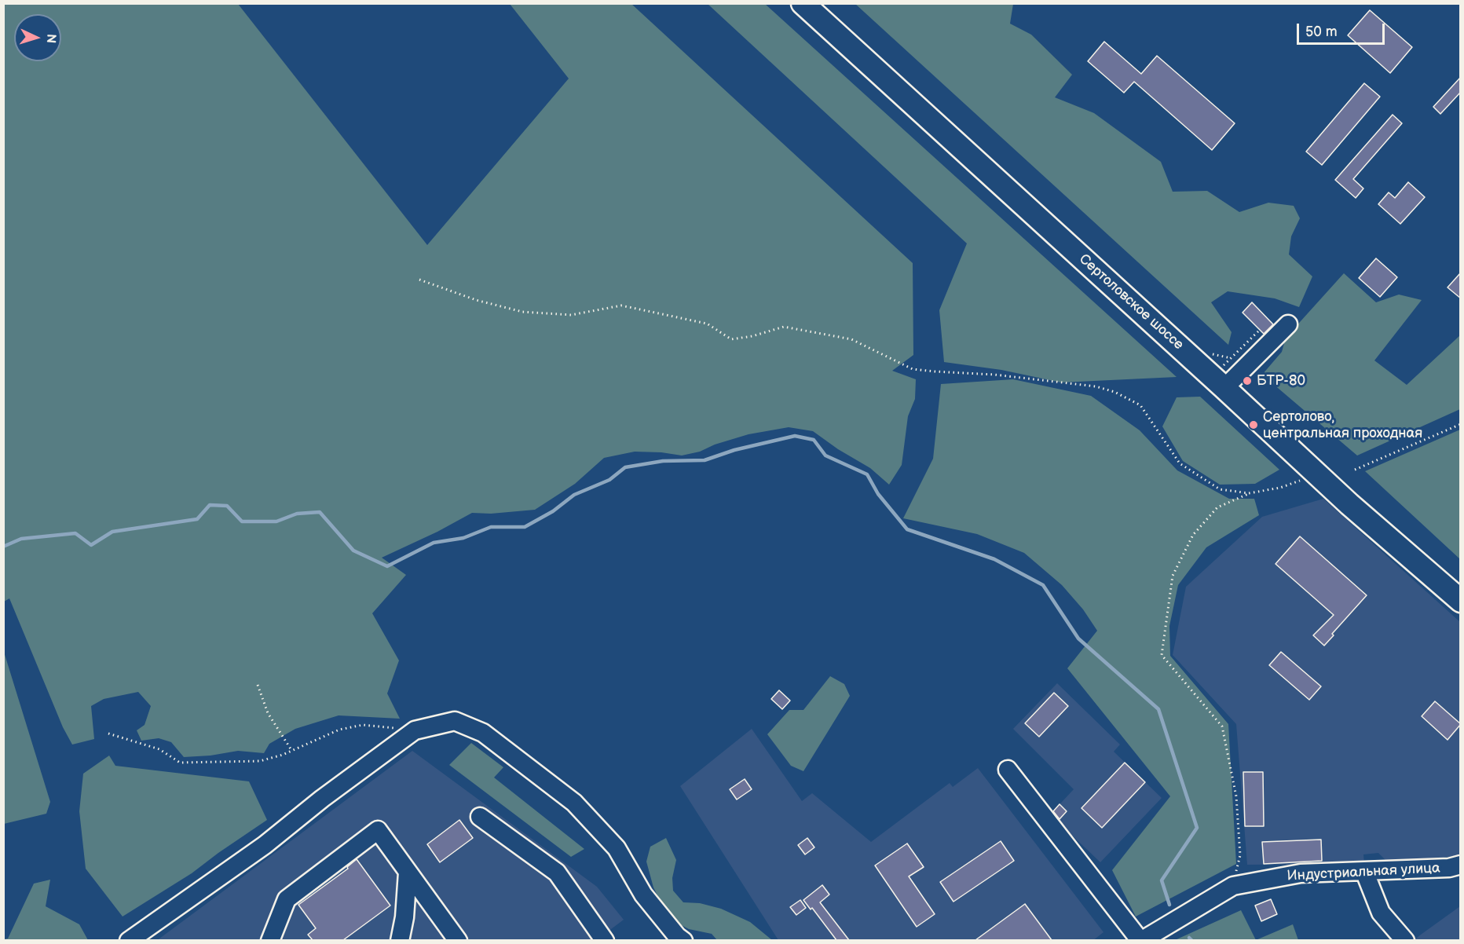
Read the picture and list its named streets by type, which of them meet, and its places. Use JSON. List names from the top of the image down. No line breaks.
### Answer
{"streets":{"main road":["Сертоловское шоссе"],"street":["Индустриальная улица"]},"places":["БТР-80","Сертолово, центральная проходная"],"scale_bar":"50 m","north":"right"}
